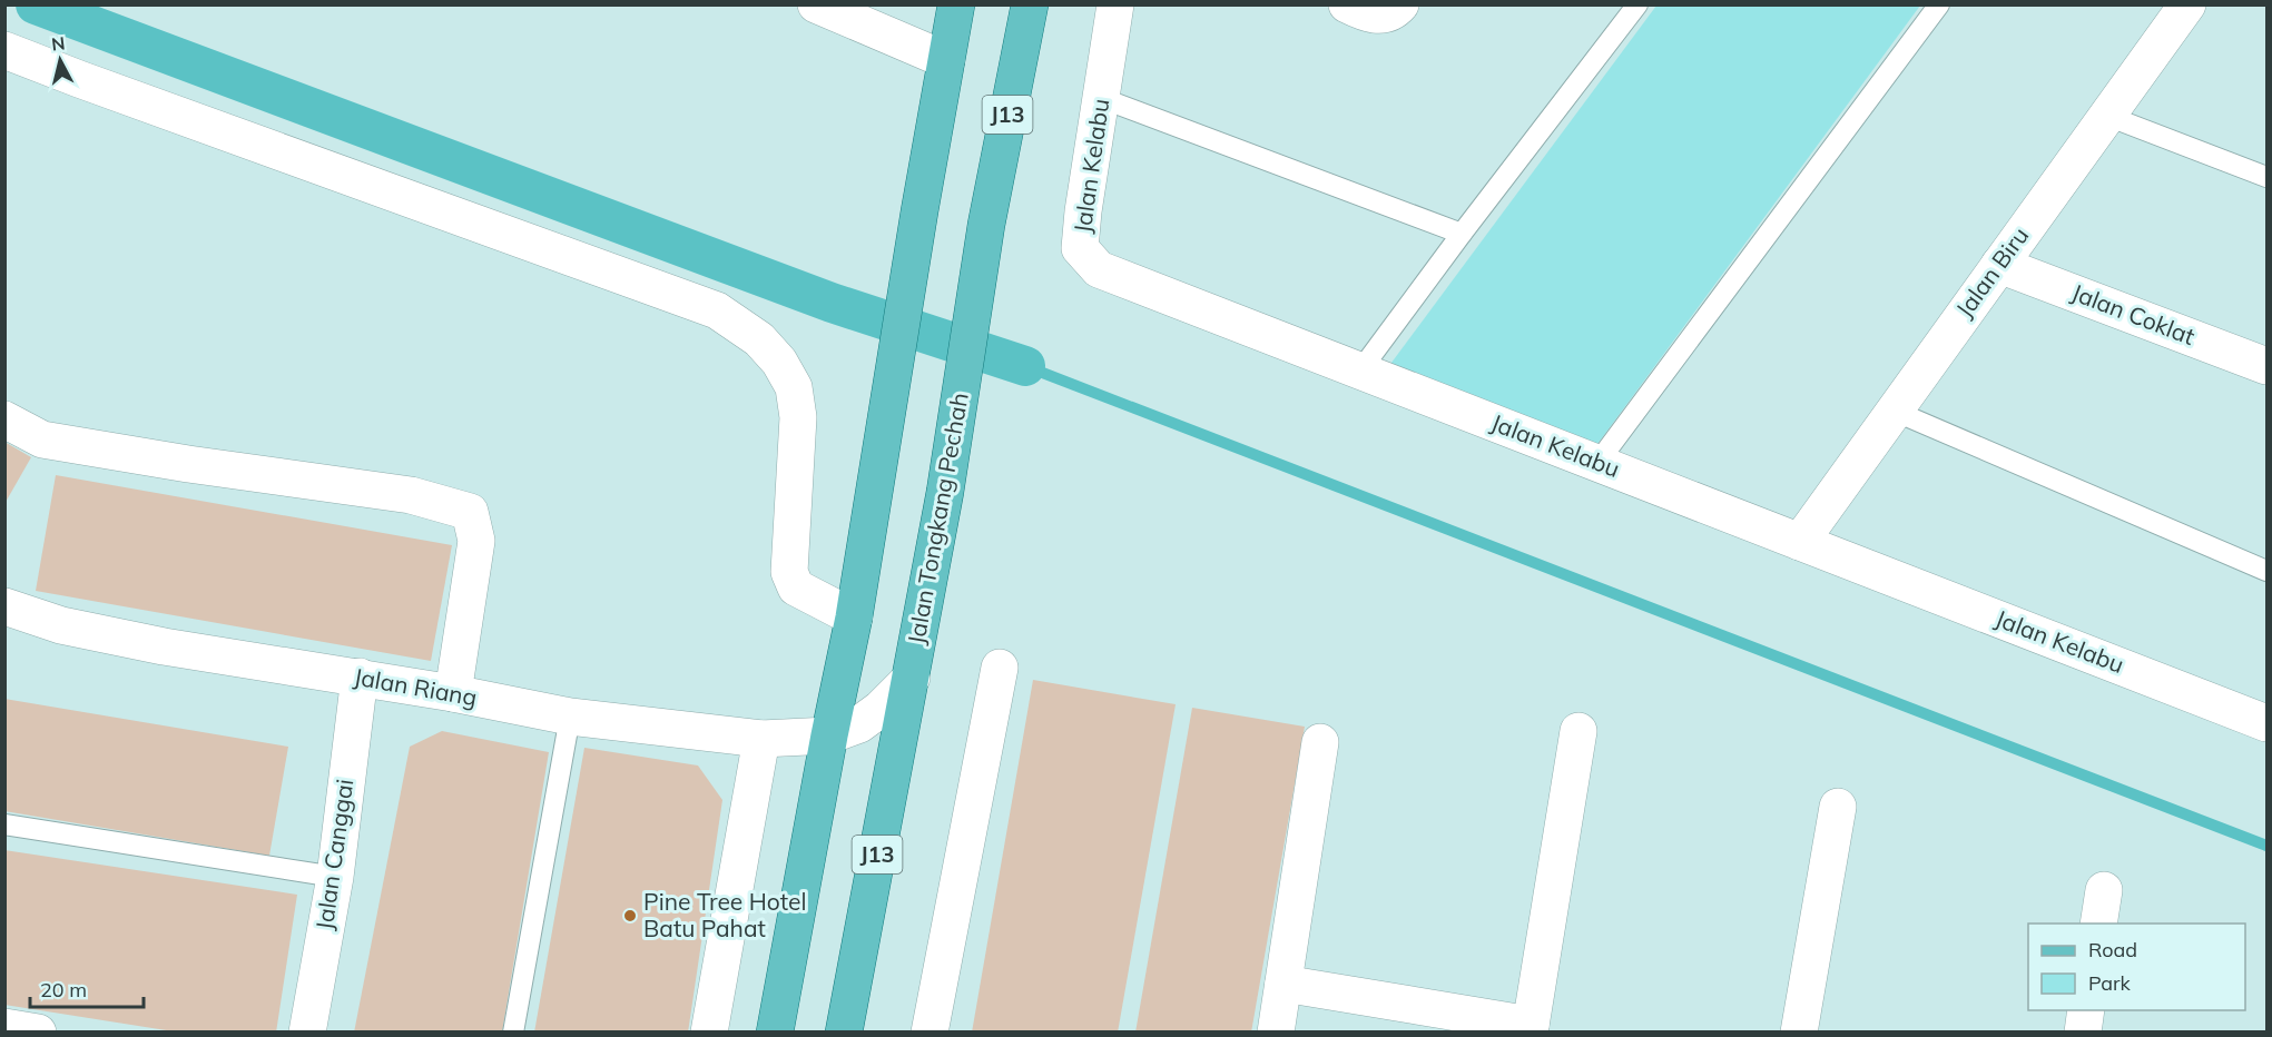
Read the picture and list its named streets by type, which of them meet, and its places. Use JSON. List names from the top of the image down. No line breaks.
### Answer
{"streets":{"main road":["J13","Jalan Tongkang Pechah"],"street":["Jalan Kelabu","Jalan Biru","Jalan Coklat","Jalan Riang","Jalan Canggai"]},"crossings":[["Jalan Kelabu","Jalan Biru"],["Jalan Biru","Jalan Coklat"],["Jalan Tongkang Pechah","Jalan Riang"],["Jalan Riang","Jalan Canggai"]],"places":["Pine Tree Hotel Batu Pahat"],"legend":["Road","Park"],"scale_bar":"20 m","north":"top"}
